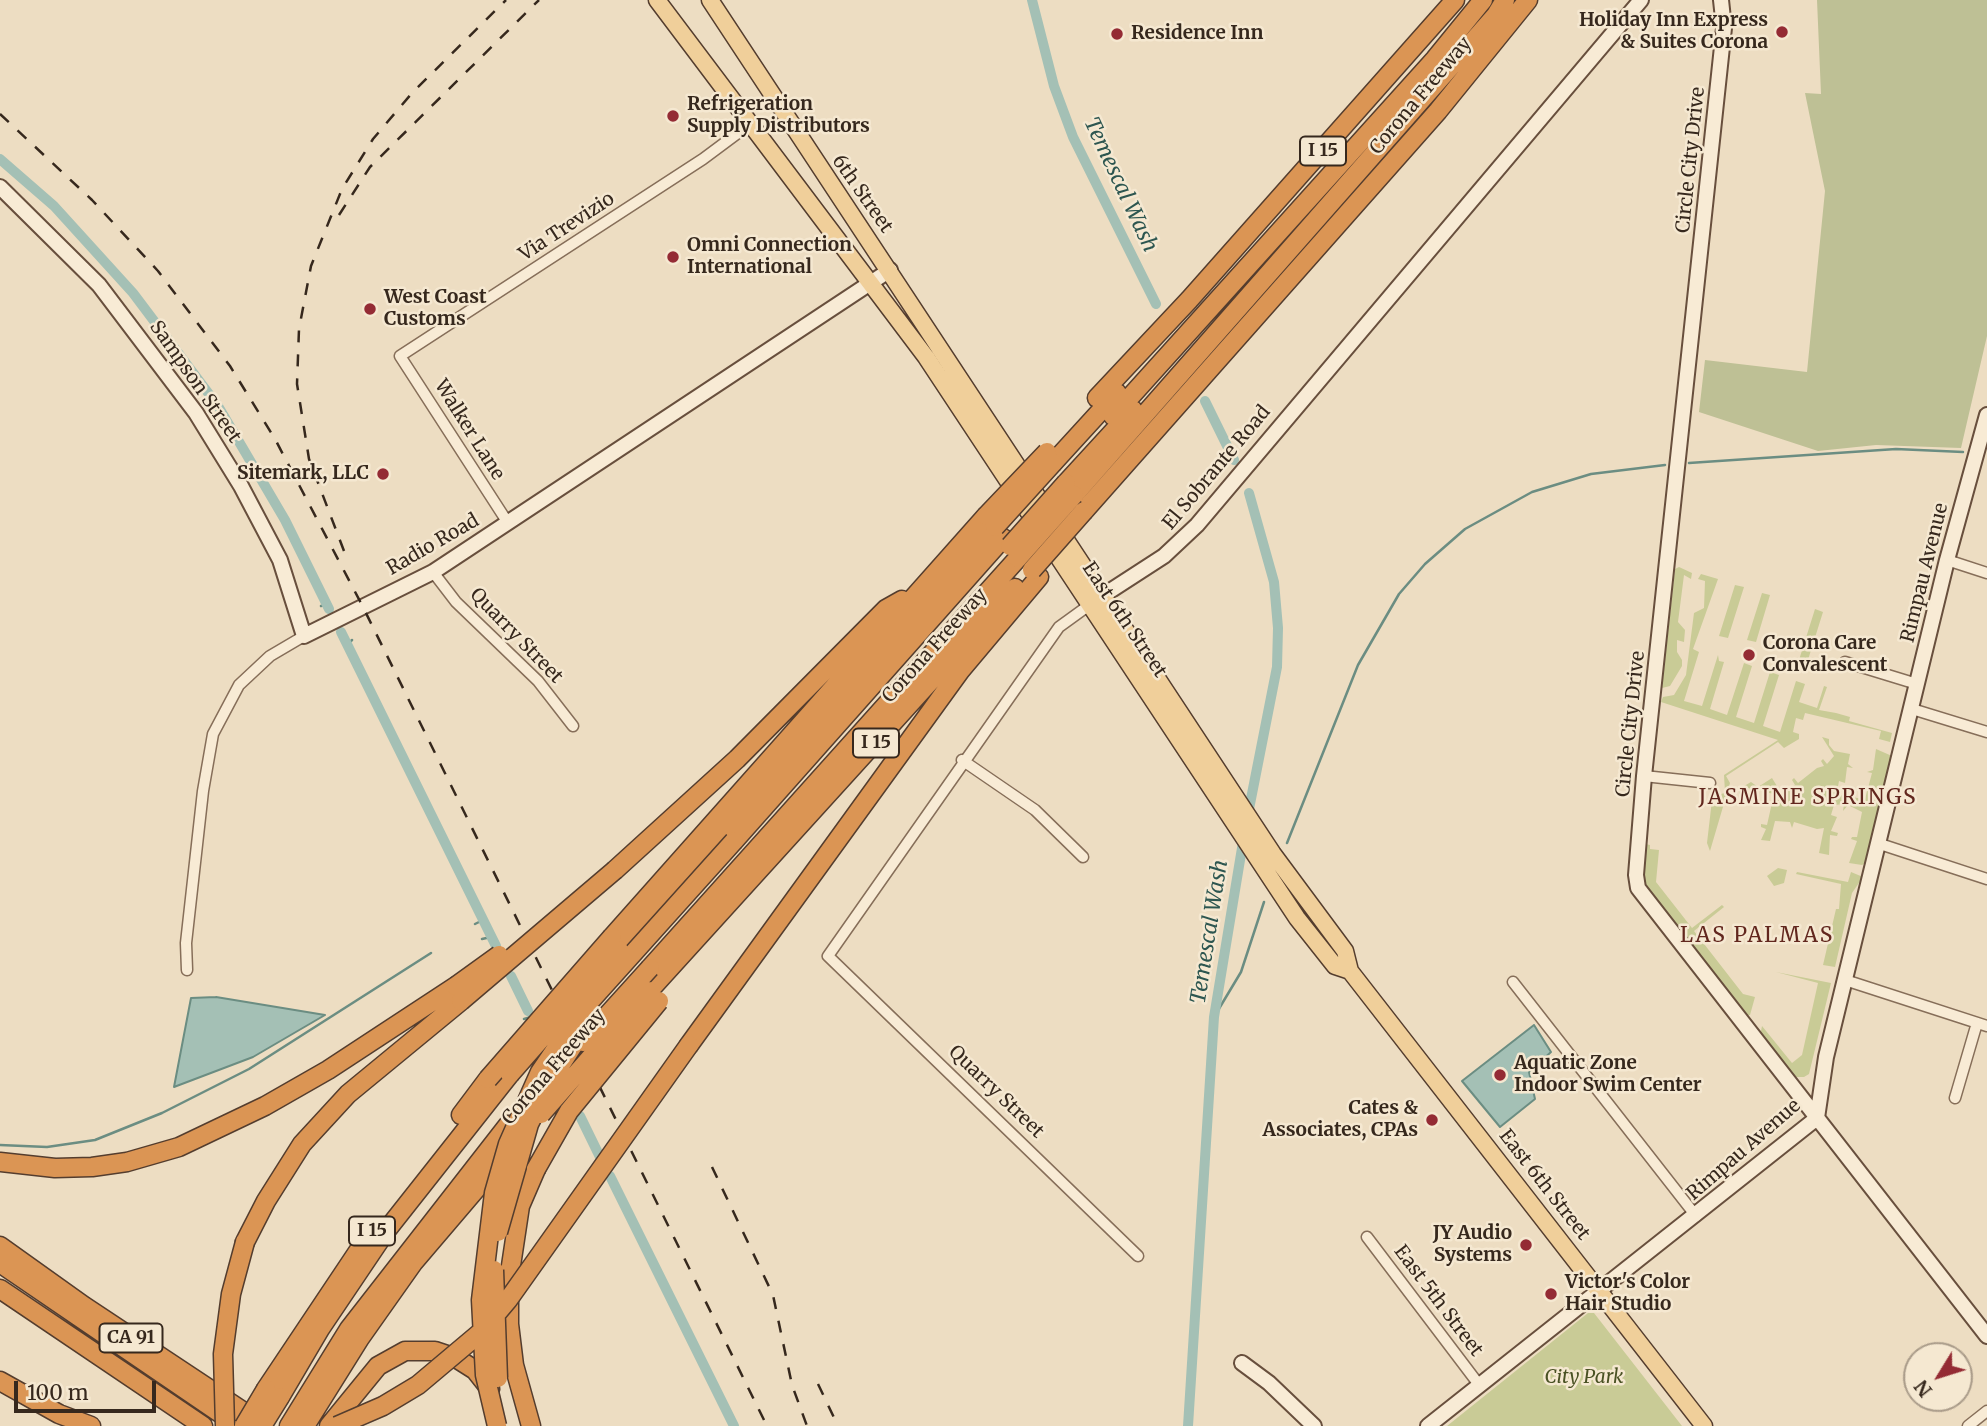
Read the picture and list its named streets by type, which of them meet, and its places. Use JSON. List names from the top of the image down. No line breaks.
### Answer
{"streets":{"highway":["Corona Freeway","I 15","CA 91"],"main road":["6th Street","East 6th Street"],"street":["Circle City Drive","Via Trevizio","Sampson Street","Walker Lane","El Sobrante Road","Radio Road","Rimpau Avenue","Quarry Street","East 5th Street"]},"crossings":[["Circle City Drive","Rimpau Avenue"],["6th Street","Radio Road"],["6th Street","East 6th Street"],["Via Trevizio","Walker Lane"],["Sampson Street","Radio Road"],["Walker Lane","Radio Road"],["El Sobrante Road","East 6th Street"],["El Sobrante Road","Quarry Street"],["Radio Road","East 6th Street"],["Radio Road","Quarry Street"],["Rimpau Avenue","East 6th Street"],["Rimpau Avenue","East 5th Street"]],"districts":["JASMINE SPRINGS","LAS PALMAS"],"water":["Temescal Wash"],"parks":["City Park"],"places":["Holiday Inn Express & Suites Corona","Residence Inn","Refrigeration Supply Distributors","Omni Connection International","West Coast Customs","Sitemark, LLC","Corona Care Convalescent","Aquatic Zone Indoor Swim Center","Cates & Associates, CPAs","JY Audio Systems","Victor's Color Hair Studio"],"scale_bar":"100 m","north":"bottom left"}
